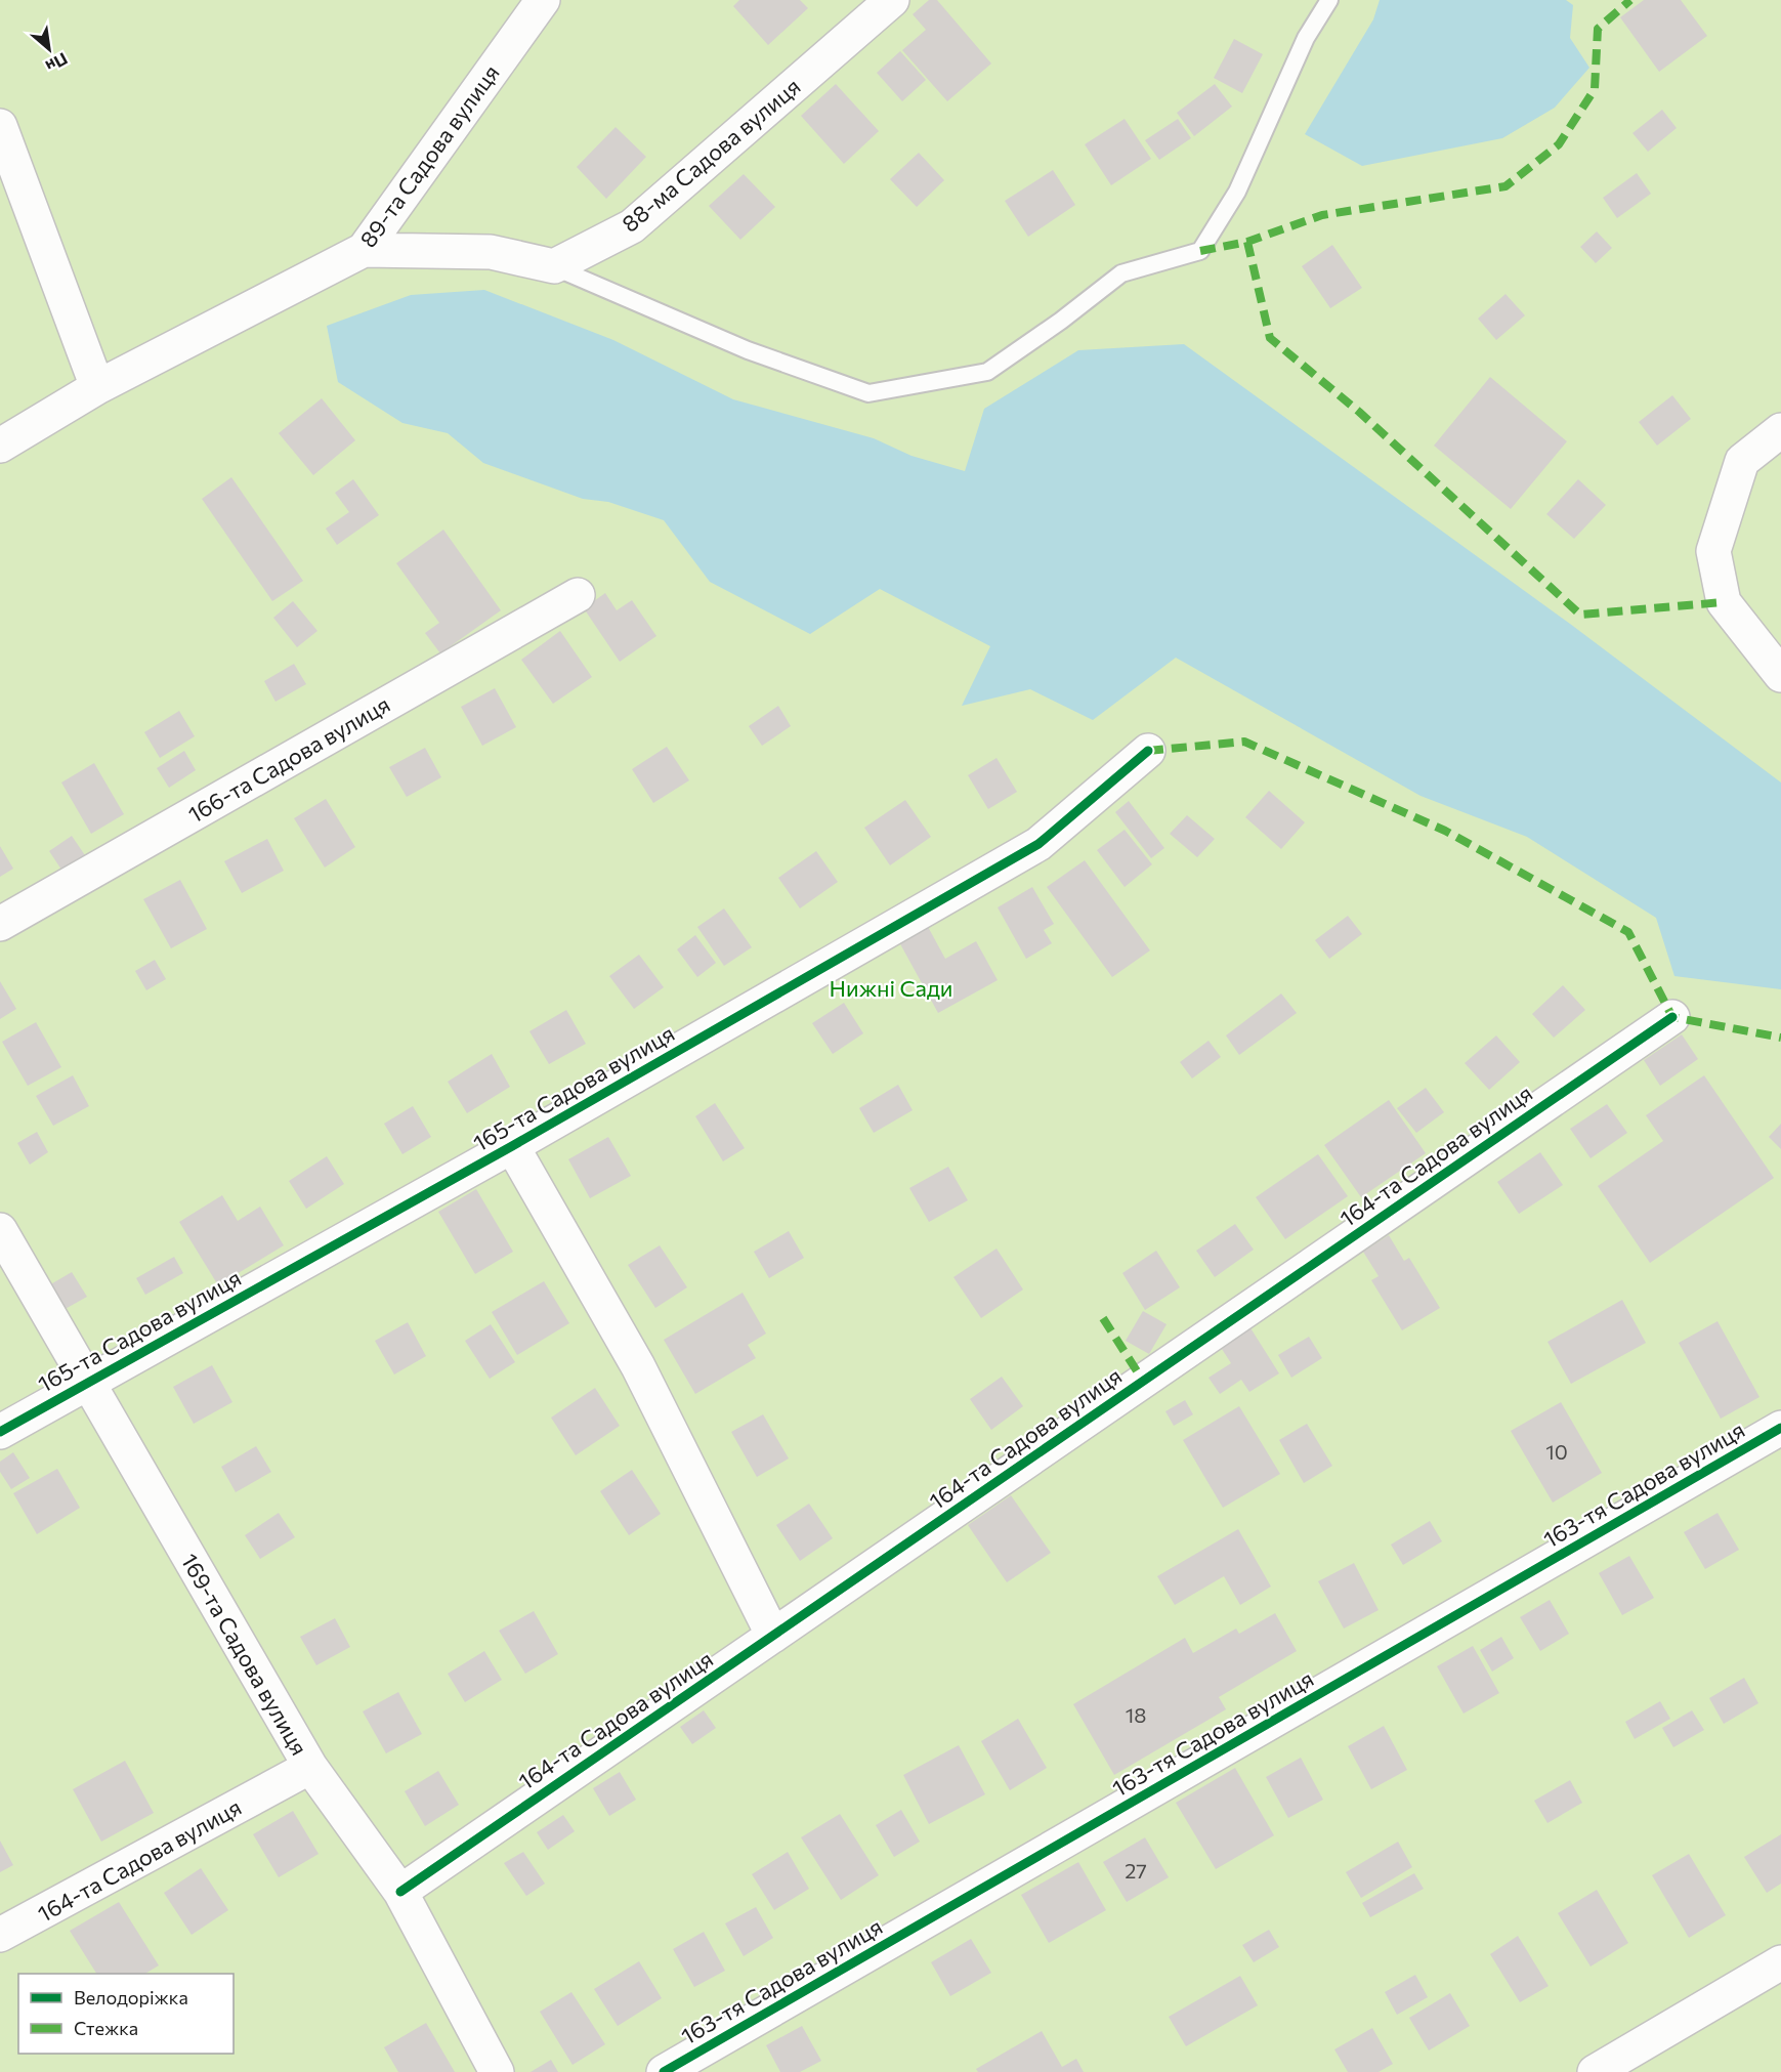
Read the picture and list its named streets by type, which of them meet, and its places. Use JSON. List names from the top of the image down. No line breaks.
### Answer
{"streets":{"street":["88-ма Садова вулиця","89-та Садова вулиця","166-та Садова вулиця","165-та Садова вулиця","164-та Садова вулиця","163-тя Садова вулиця","169-та Садова вулиця"]},"crossings":[["165-та Садова вулиця","169-та Садова вулиця"],["164-та Садова вулиця","169-та Садова вулиця"]],"parks":["Нижні Сади"],"house_numbers":["10","18","27"],"legend":["Велодоріжка","Стежка"],"north":"bottom right"}
